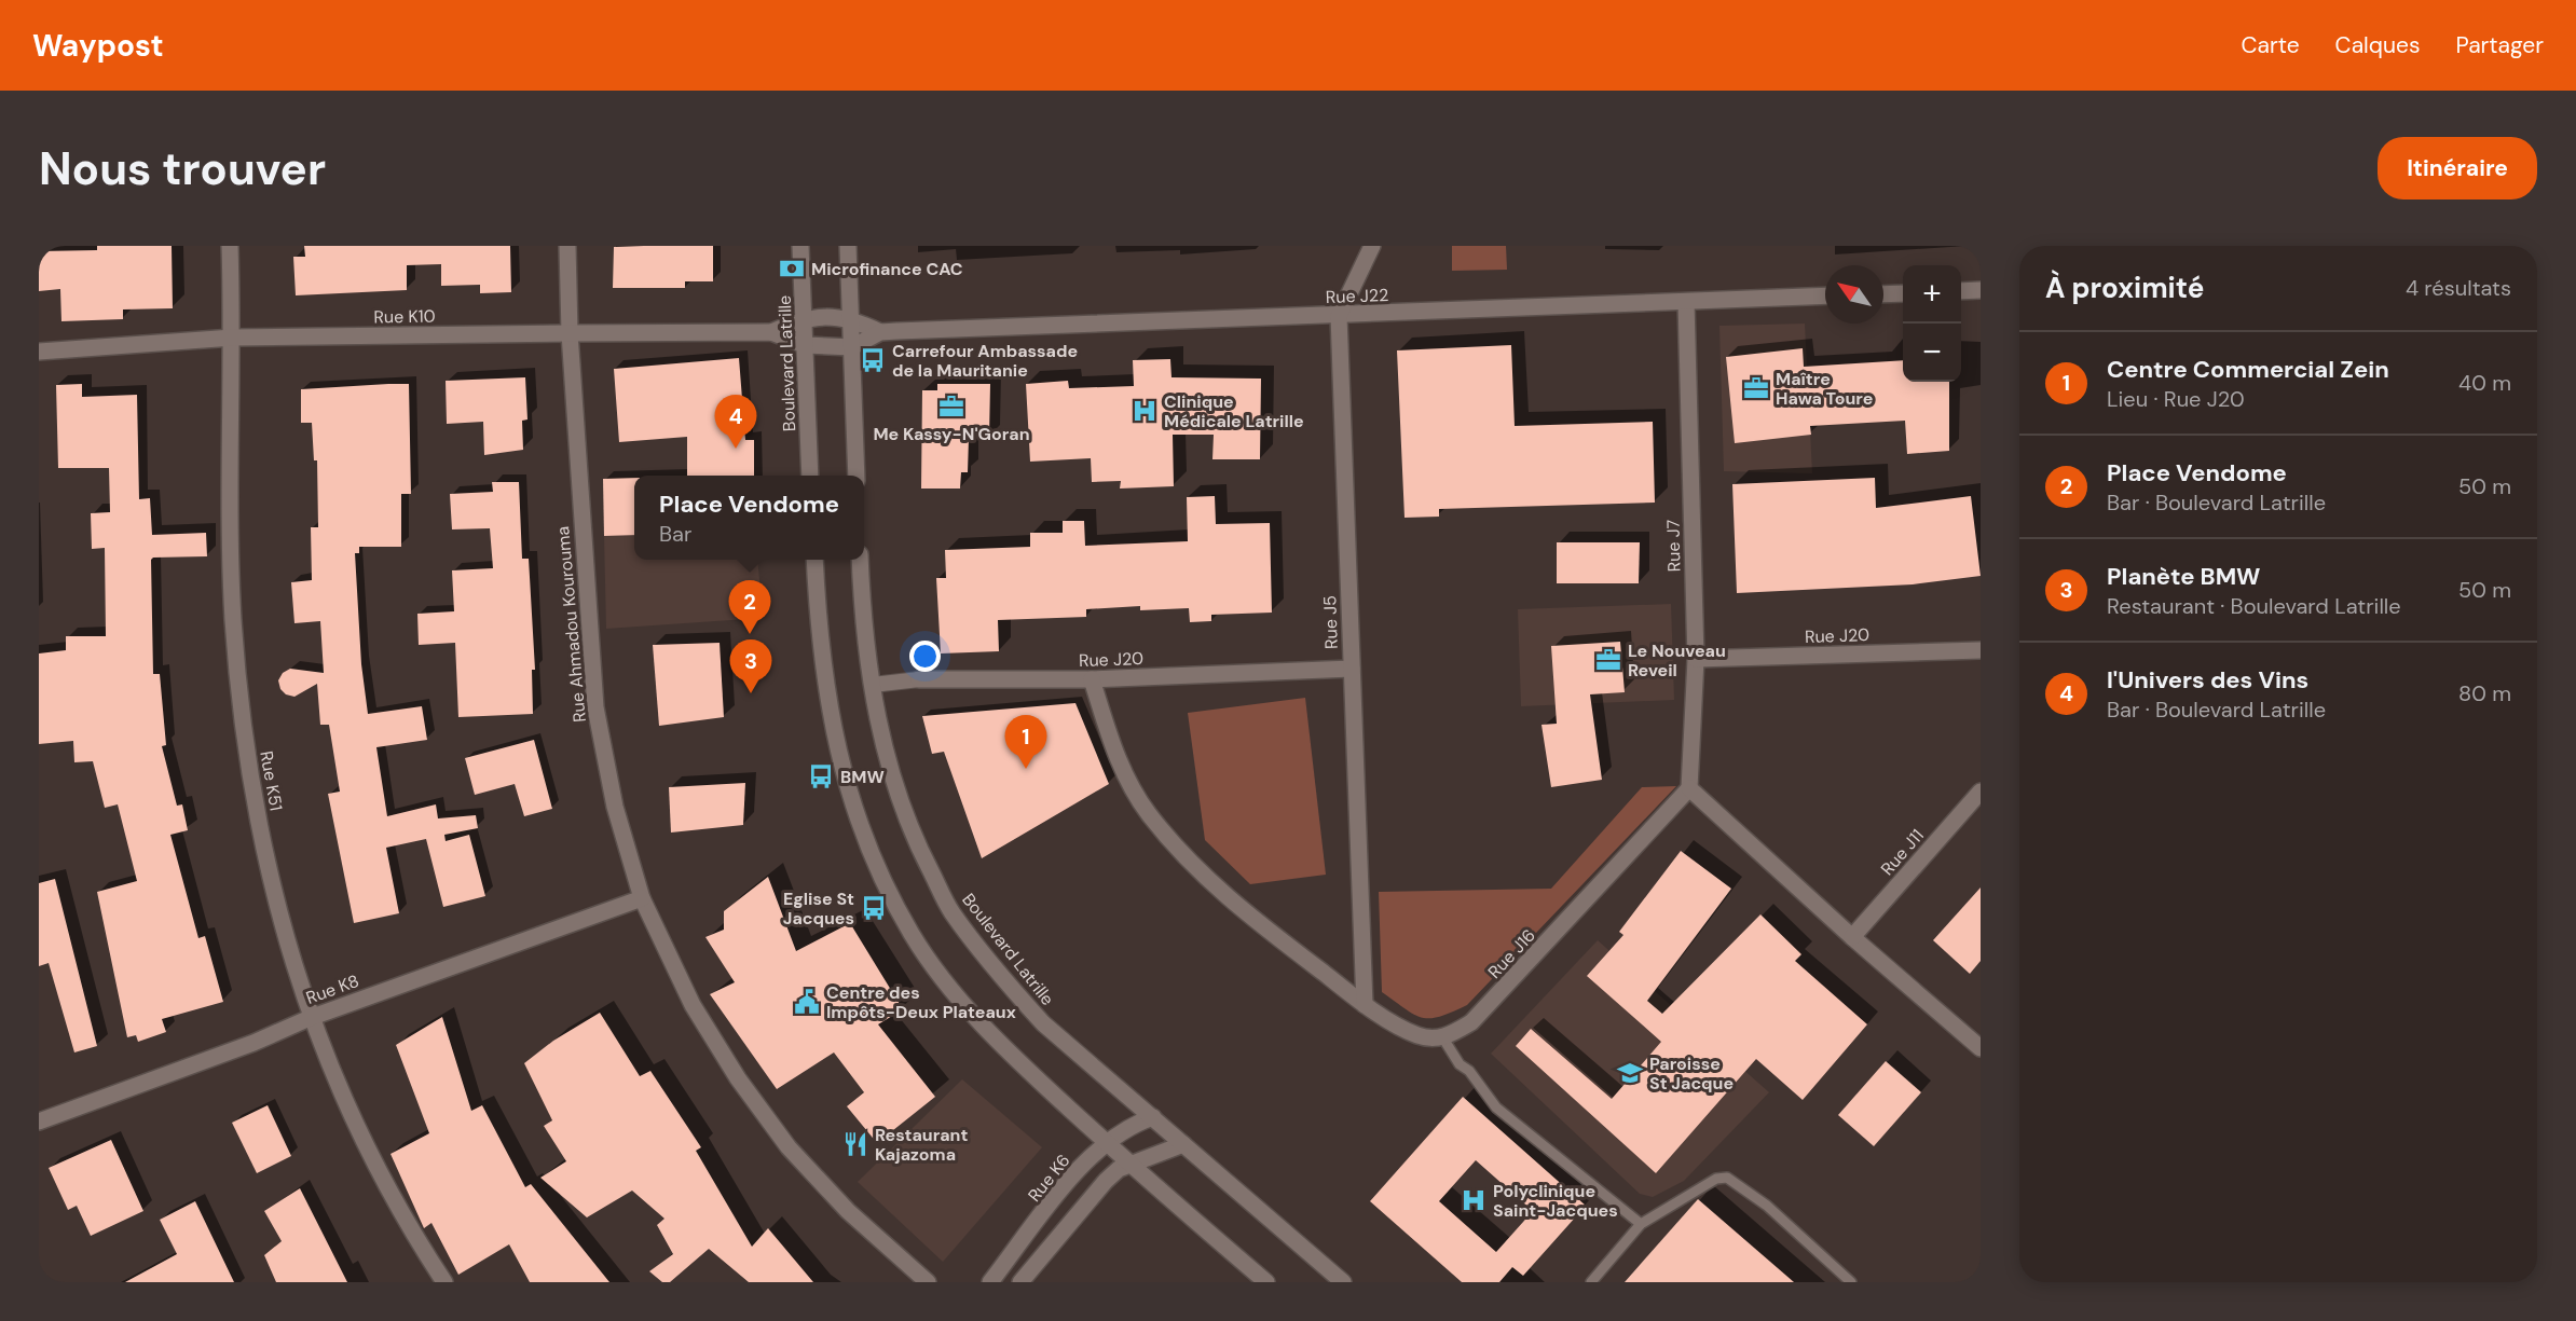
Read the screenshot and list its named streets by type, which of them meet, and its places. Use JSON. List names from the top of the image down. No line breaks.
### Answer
{"streets":{"street":["Rue J22","Rue K10","Boulevard Latrille","Rue J7","Rue J5","Rue Ahmadou Kourouma","Rue J20","Rue K51","Rue J11","Rue J16","Rue K8","Rue K6"]},"crossings":[["Rue J22","Rue K10"],["Rue J22","Boulevard Latrille"],["Rue J22","Rue J7"],["Rue J22","Rue J5"],["Rue K10","Rue Ahmadou Kourouma"],["Rue K10","Rue K51"],["Boulevard Latrille","Rue J20"],["Boulevard Latrille","Rue K6"],["Rue J7","Rue J20"],["Rue J7","Rue J16"],["Rue J5","Rue J20"],["Rue Ahmadou Kourouma","Rue K8"],["Rue K51","Rue K8"]],"places":{"bank":["Microfinance CAC"],"bus stop":["Carrefour Ambassade de la Mauritanie","BMW","Eglise St Jacques"],"office":["Maître Hawa Toure","Me Kassy-N'Goran","Le Nouveau Reveil"],"hospital":["Clinique Médicale Latrille","Polyclinique Saint-Jacques"],"public building":["Centre des Impôts-Deux Plateaux"],"school or university":["Paroisse St Jacque"],"restaurant":["Restaurant Kajazoma"]},"north":"top left","page":{"header":"Waypost","nav":["Carte","Calques","Partager"],"buttons":"Itinéraire","title":"Nous trouver","heading":["À proximité","4 résultats"],"map_buttons":["+","−"],"list":[{"mark":"1","name":"Centre Commercial Zein","note":"Lieu · Rue J20","value":"40 m"},{"mark":"2","name":"Place Vendome","note":"Bar · Boulevard Latrille","value":"50 m"},{"mark":"3","name":"Planète BMW","note":"Restaurant · Boulevard Latrille","value":"50 m"},{"mark":"4","name":"l'Univers des Vins","note":"Bar · Boulevard Latrille","value":"80 m"}],"pins":["4","2","3","1"],"popup":["Place Vendome","Bar"]}}
